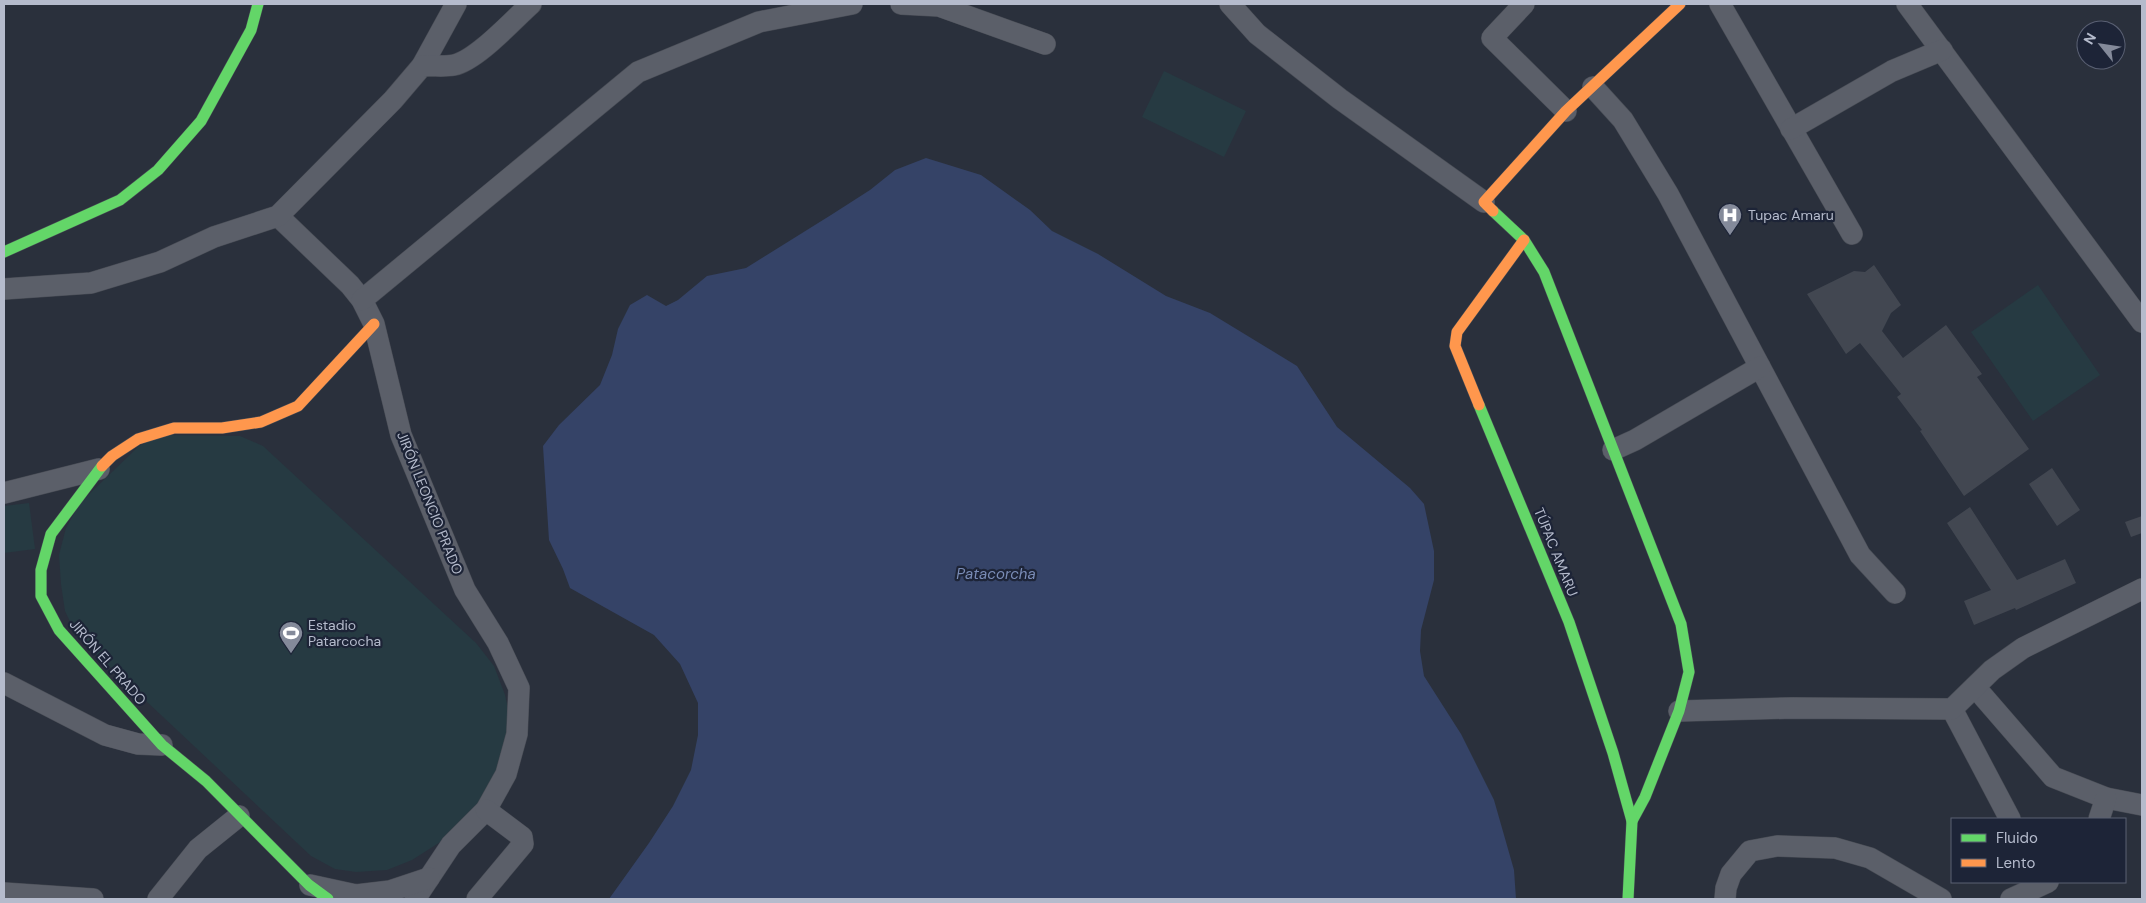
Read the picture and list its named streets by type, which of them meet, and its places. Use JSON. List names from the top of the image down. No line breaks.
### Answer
{"streets":{"street":["JIRÓN LEONCIO PRADO","TÚPAC AMARU","JIRÓN EL PRADO"]},"crossings":[["JIRÓN LEONCIO PRADO","JIRÓN EL PRADO"]],"water":["Patacorcha"],"places":{"hospital":["Tupac Amaru"],"sports":["Estadio Patarcocha"]},"legend":["Fluido","Lento"],"north":"top left"}
